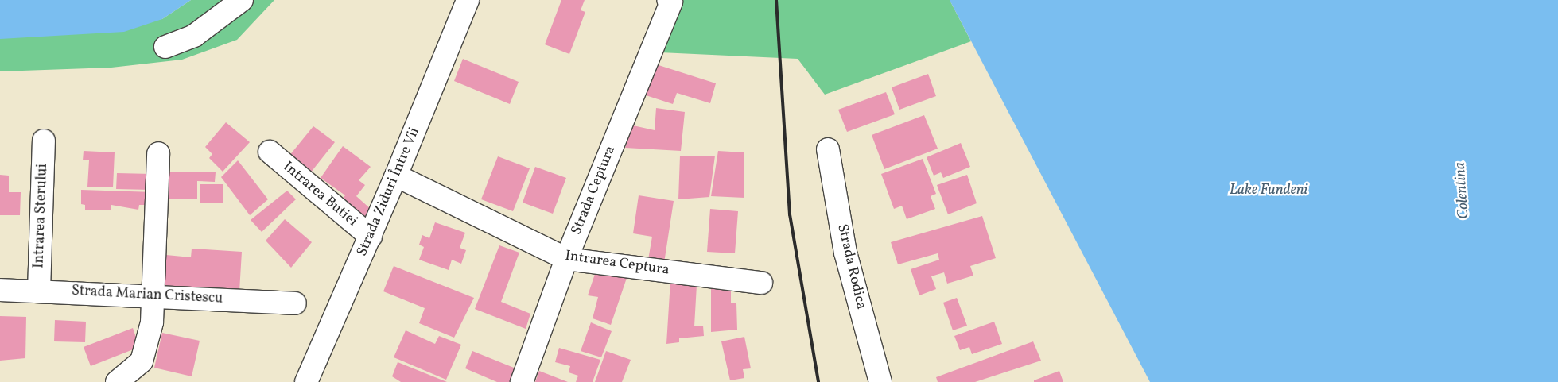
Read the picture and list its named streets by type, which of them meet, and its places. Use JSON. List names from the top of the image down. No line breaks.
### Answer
{"streets":{"street":["Strada Ceptura","Strada Ziduri Între Vii","Intrarea Butiei","Intrarea Sterului","Intrarea Ceptura","Strada Rodica","Strada Marian Cristescu"]},"crossings":[["Strada Ceptura","Intrarea Ceptura"],["Strada Ziduri Între Vii","Intrarea Butiei"],["Strada Ziduri Între Vii","Intrarea Ceptura"],["Intrarea Sterului","Strada Marian Cristescu"]],"water":["Lake Fundeni","Colentina"]}
